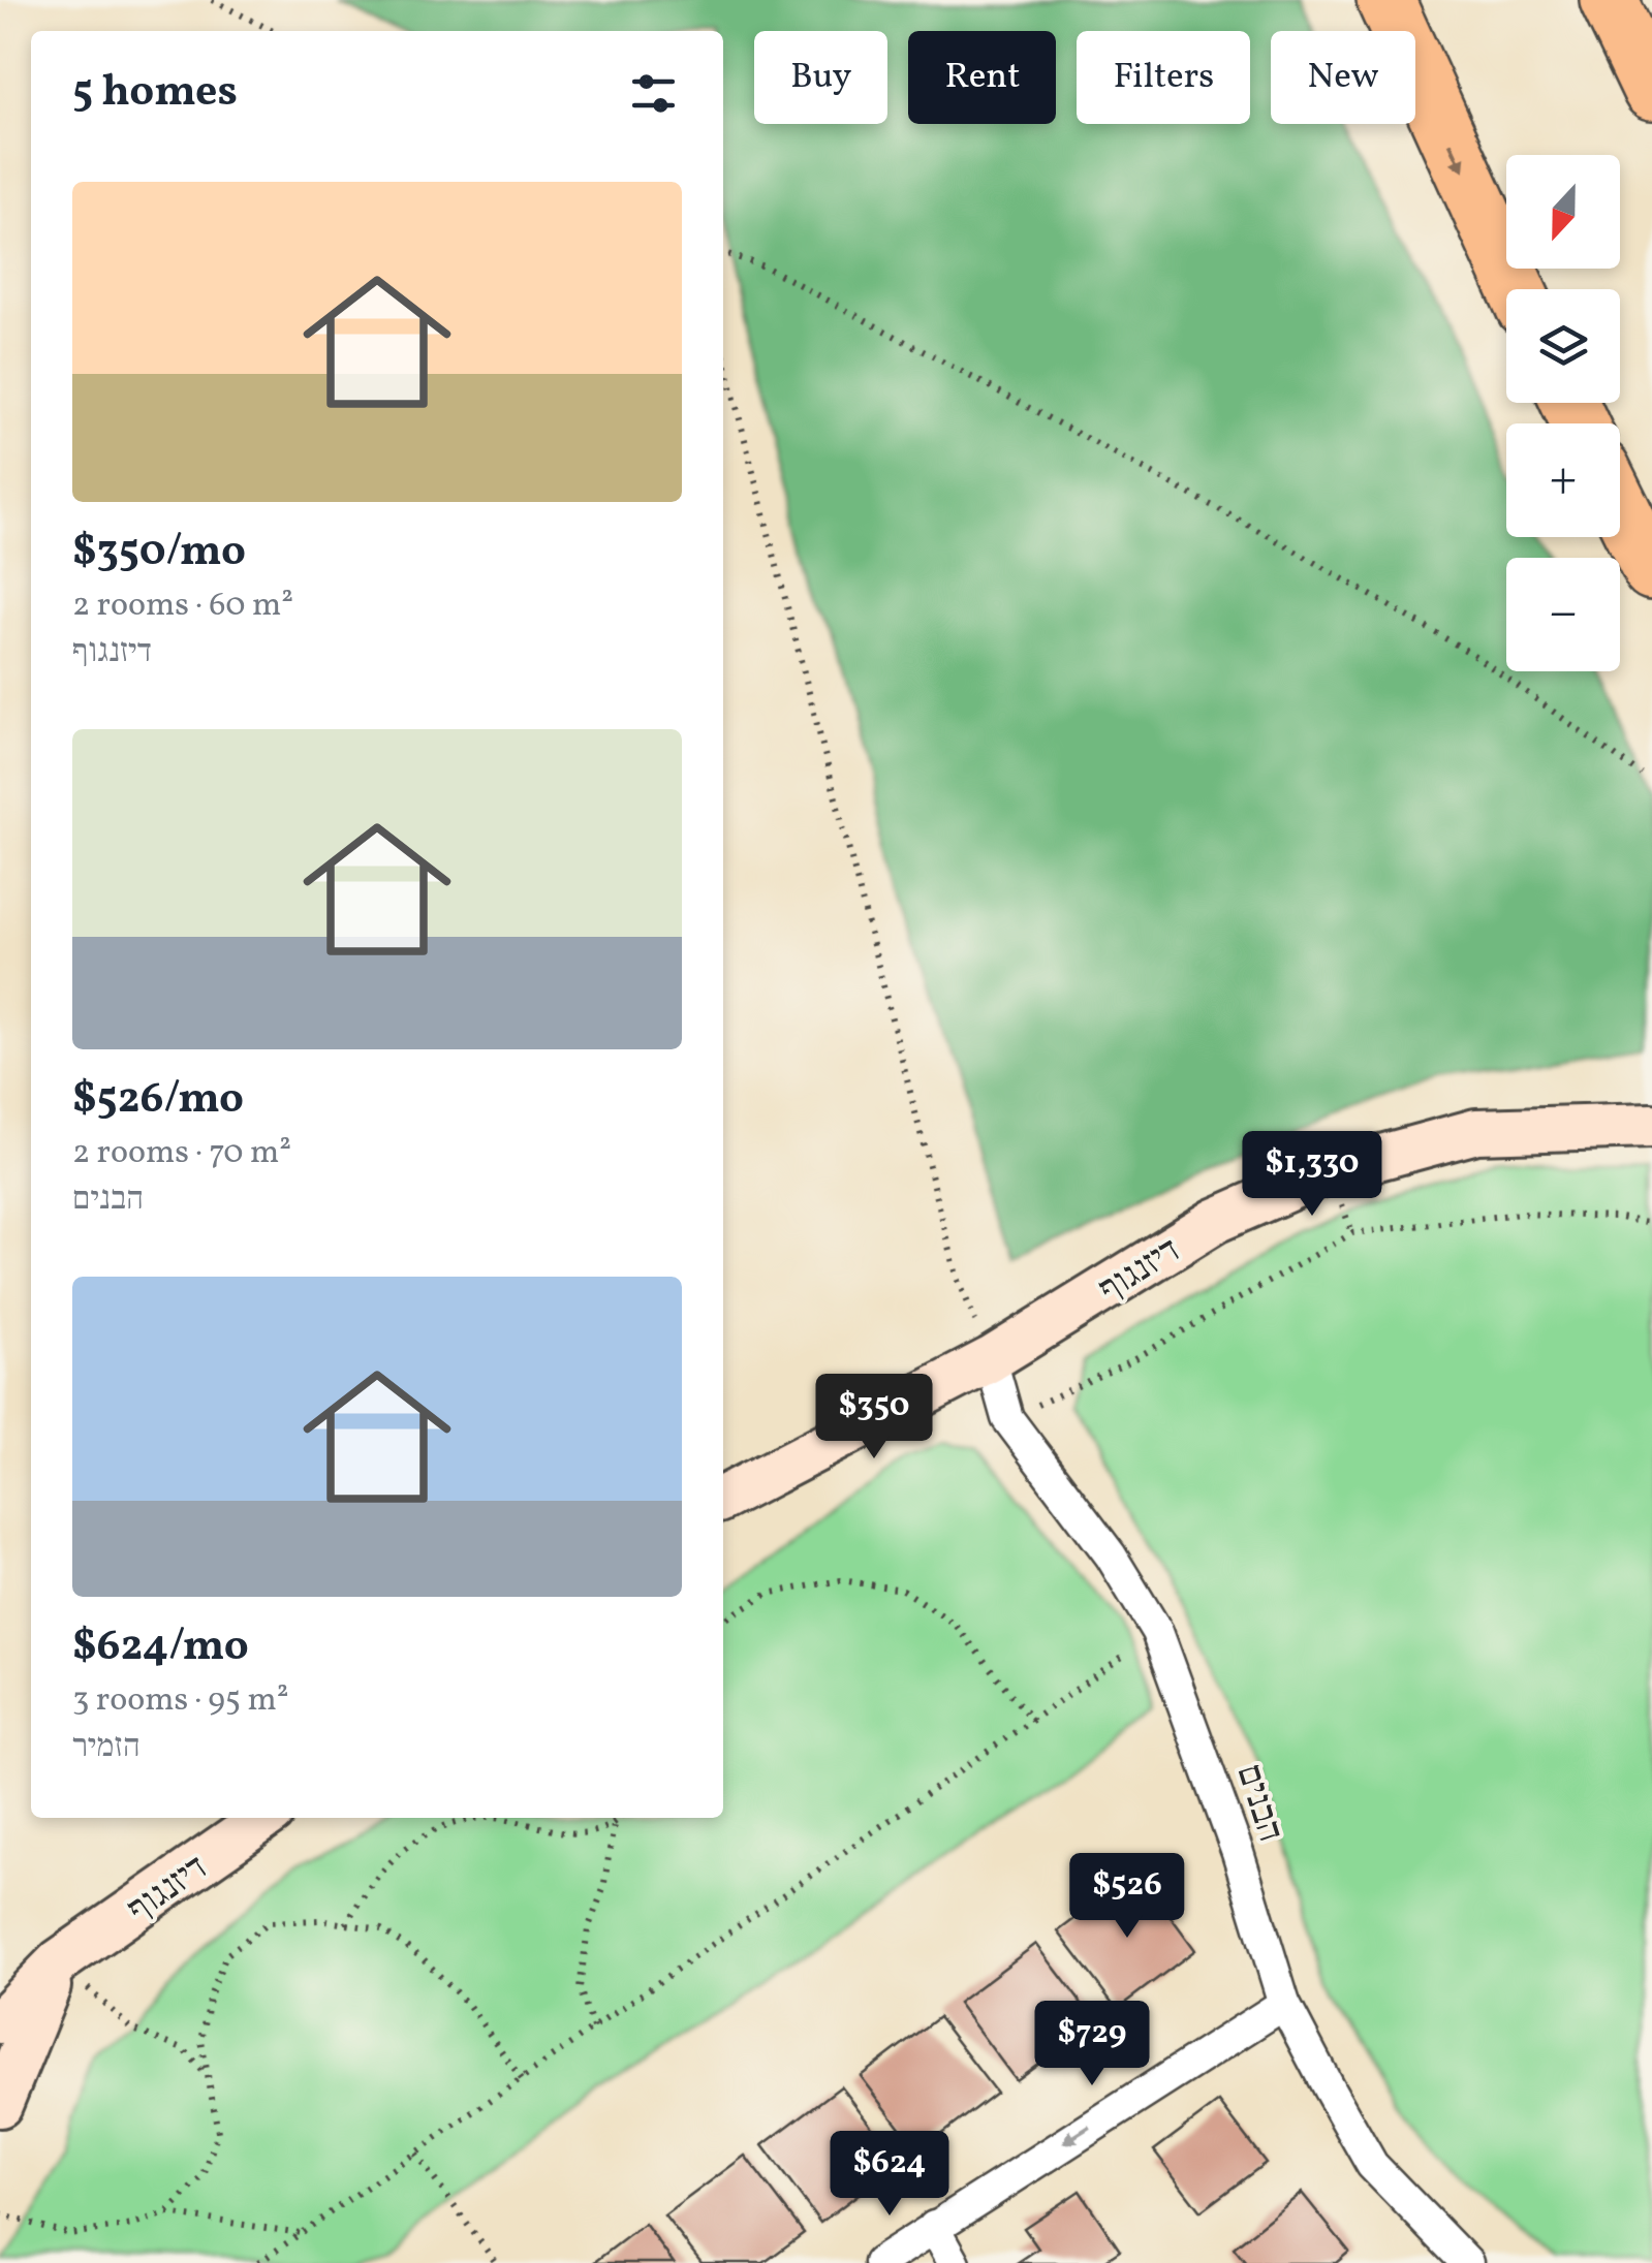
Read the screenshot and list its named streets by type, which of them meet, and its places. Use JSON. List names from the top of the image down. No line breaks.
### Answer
{"streets":{"street":["דיזנגוף","הבנים"]},"crossings":[["דיזנגוף","הבנים"]],"north":"bottom","page":{"chip":["Buy","Rent","Filters","New"],"heading":"5 homes","map_buttons":["+","−"],"list":[{"name":"$350/mo","note":"2 rooms · 60 m² · דיזנגוף"},{"name":"$526/mo","note":"2 rooms · 70 m² · הבנים"},{"name":"$624/mo","note":"3 rooms · 95 m² · הזמיר"}],"price":["$1,330","$350","$526","$729","$624"]}}
